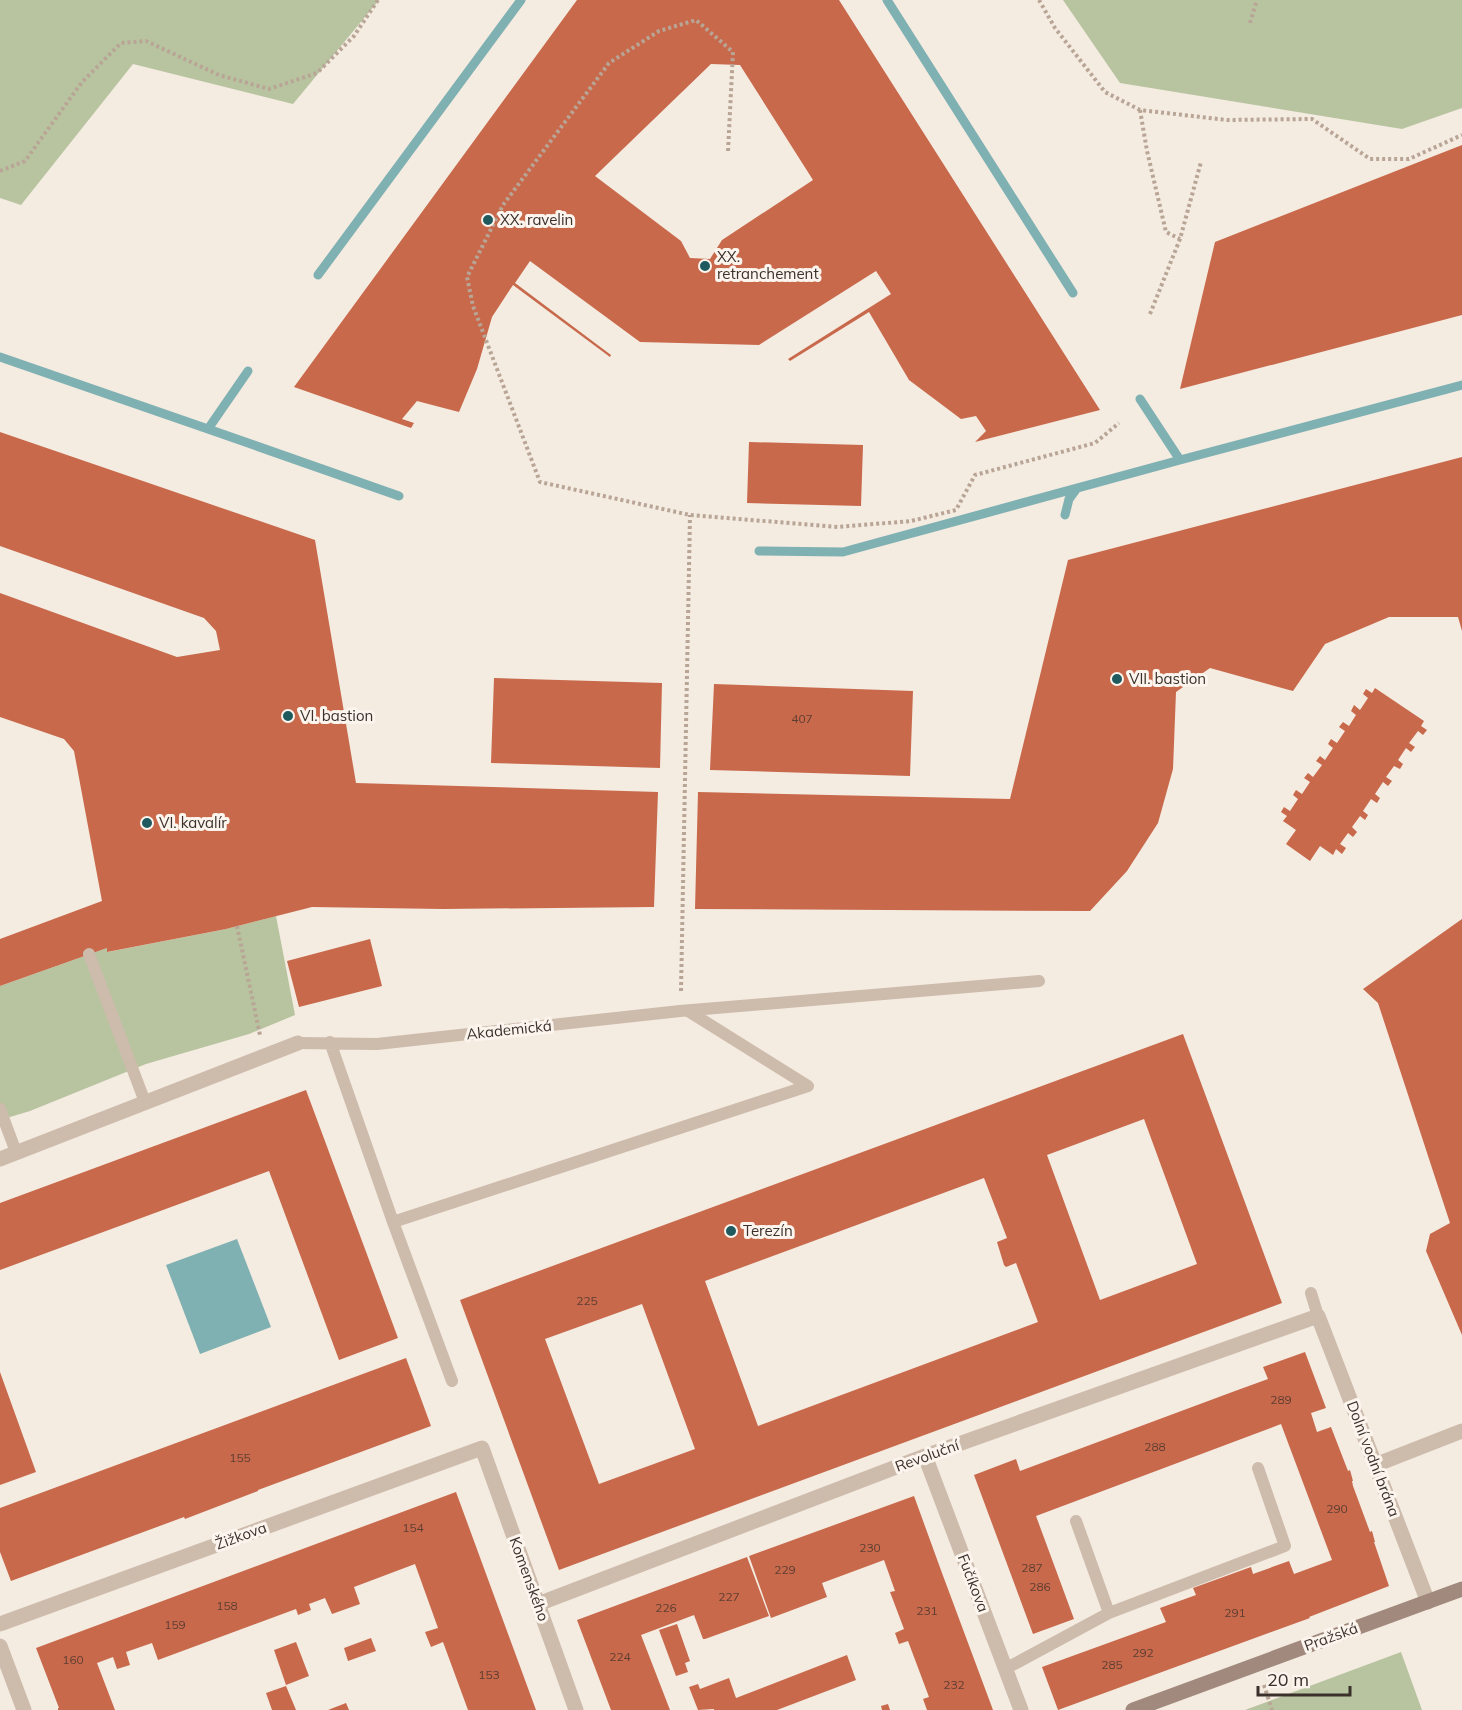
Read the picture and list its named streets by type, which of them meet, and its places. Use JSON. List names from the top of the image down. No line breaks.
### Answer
{"streets":{"main road":["Pražská"],"street":["Akademická","Revoluční","Dolní vodní brána","Žižkova","Komenského","Fučíkova"]},"crossings":[["Revoluční","Dolní vodní brána"],["Revoluční","Komenského"],["Revoluční","Fučíkova"],["Dolní vodní brána","Pražská"],["Žižkova","Komenského"]],"places":["XX. ravelin","XX. retranchement","VII. bastion","VI. bastion","VI. kavalír","Terezín"],"house_numbers":["407","225","289","288","155","290","154","230","287","229","286","227","158","226","231","291","159","292","224","160","285","153","232"],"scale_bar":"20 m"}
